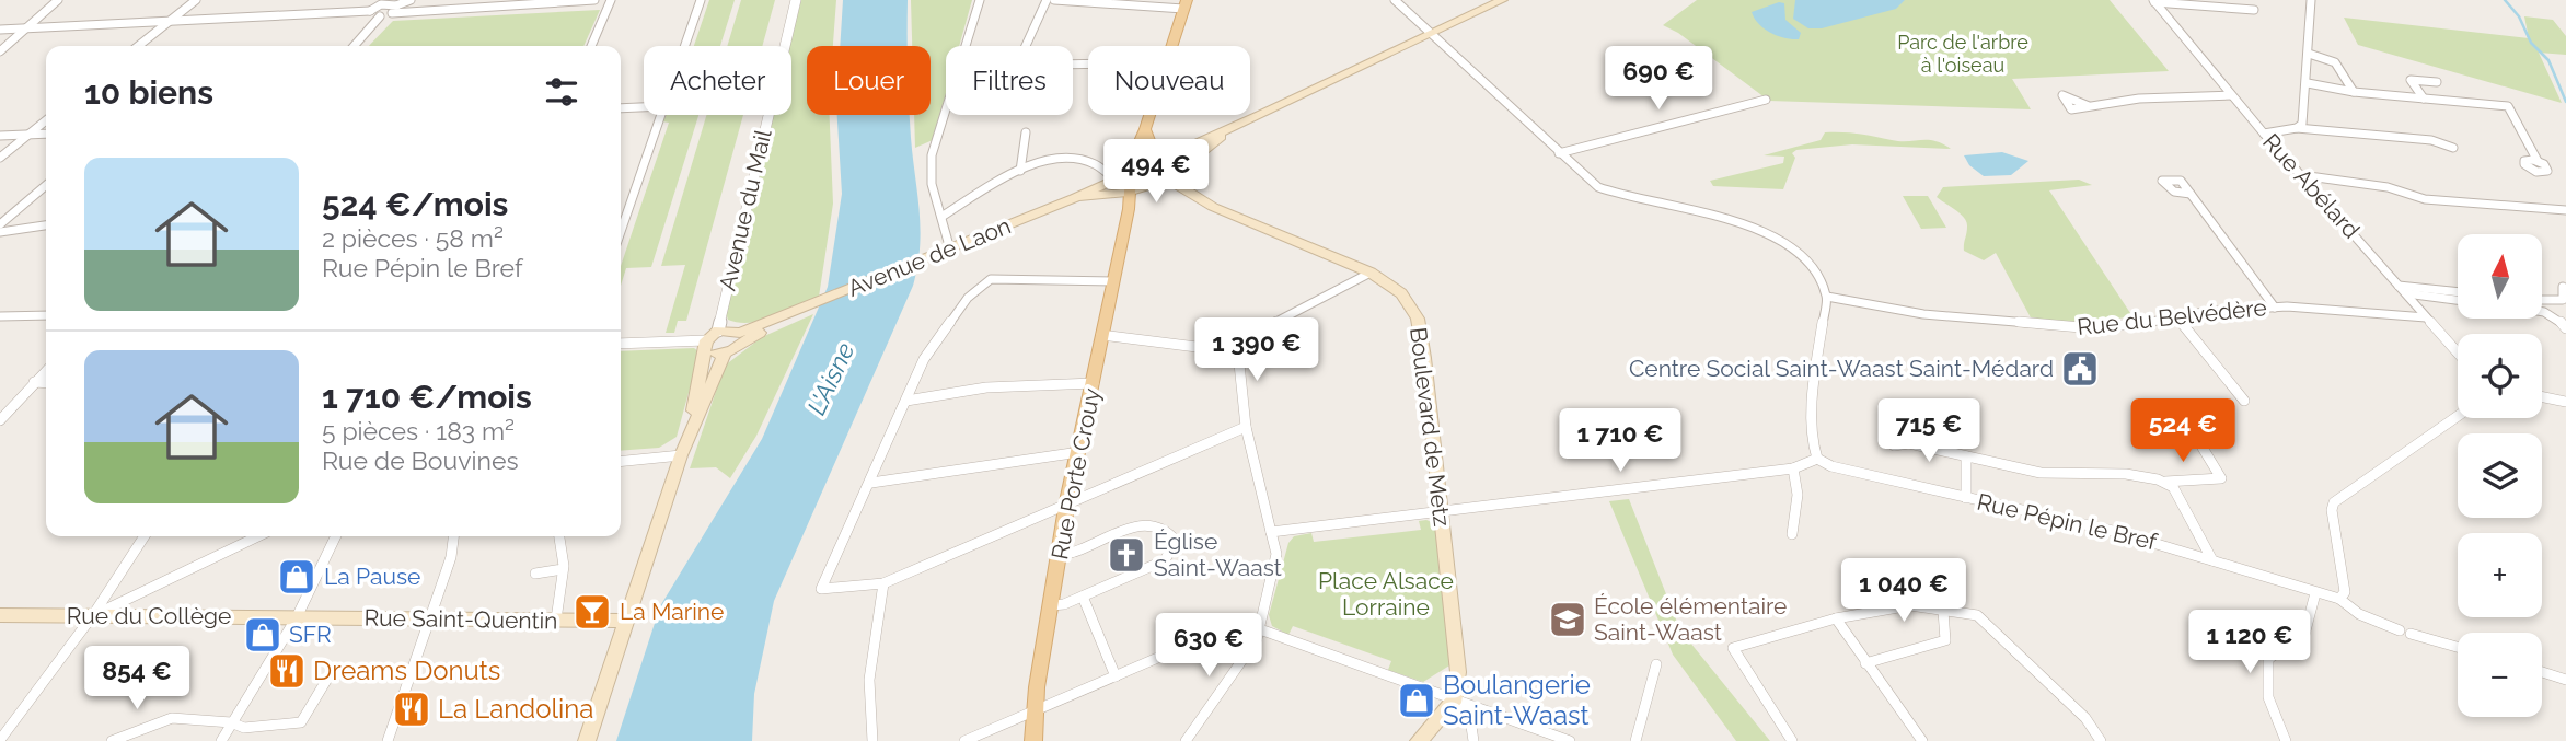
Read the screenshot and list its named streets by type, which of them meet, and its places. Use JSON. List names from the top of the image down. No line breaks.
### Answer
{"streets":{"main road":["Avenue de Laon","Boulevard de Metz","Rue Porte Crouy","Rue du Collège","Rue Saint-Quentin"],"street":["Rue Abélard","Avenue du Mail","Rue du Belvédère","Rue Pépin le Bref"]},"crossings":[["Rue Abélard","Rue du Belvédère"],["Avenue de Laon","Rue Porte Crouy"],["Rue du Collège","Rue Saint-Quentin"]],"water":["L'Aisne"],"parks":["Parc de l'arbre à l'oiseau","Place Alsace Lorraine"],"places":{"public building":["Centre Social Saint-Waast Saint-Médard"],"church":["Église Saint-Waast"],"shop":["La Pause","SFR","Boulangerie Saint-Waast"],"bar":["La Marine"],"school or university":["École élémentaire Saint-Waast"],"restaurant":["Dreams Donuts","La Landolina"]},"north":"top","page":{"price":["690 €","494 €","1 390 €","715 €","524 €","1 710 €","1 040 €","1 120 €","630 €","854 €"],"chip":["Acheter","Louer","Filtres","Nouveau"],"heading":"10 biens","list":[{"name":"524 €/mois","note":"2 pièces · 58 m² · Rue Pépin le Bref"},{"name":"1 710 €/mois","note":"5 pièces · 183 m² · Rue de Bouvines"}],"map_buttons":["+","−"]}}
